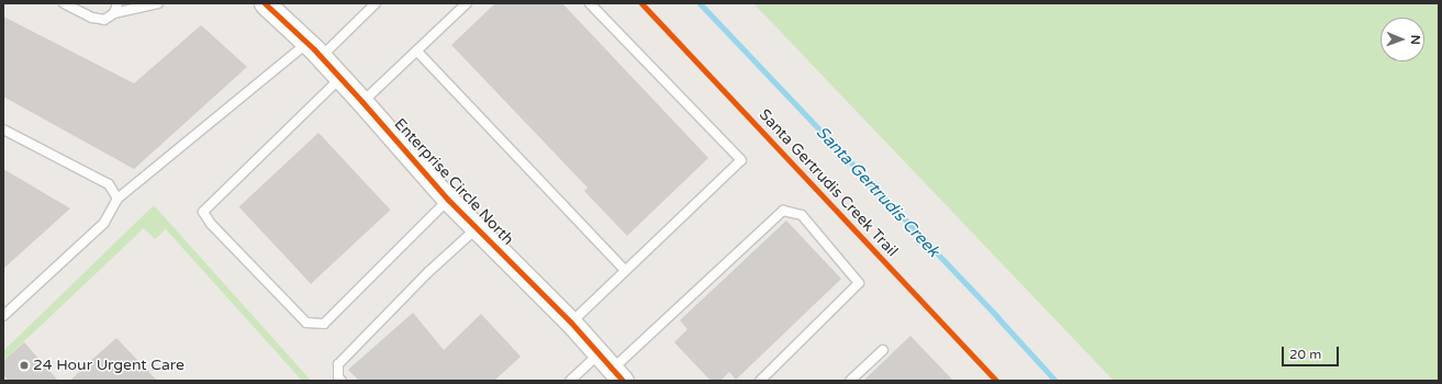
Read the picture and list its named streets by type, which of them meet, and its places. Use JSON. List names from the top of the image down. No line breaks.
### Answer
{"streets":{"street":["Enterprise Circle North"],"cycle path":["Santa Gertrudis Creek Trail"]},"water":["Santa Gertrudis Creek"],"places":["24 Hour Urgent Care"],"scale_bar":"20 m","north":"right"}
